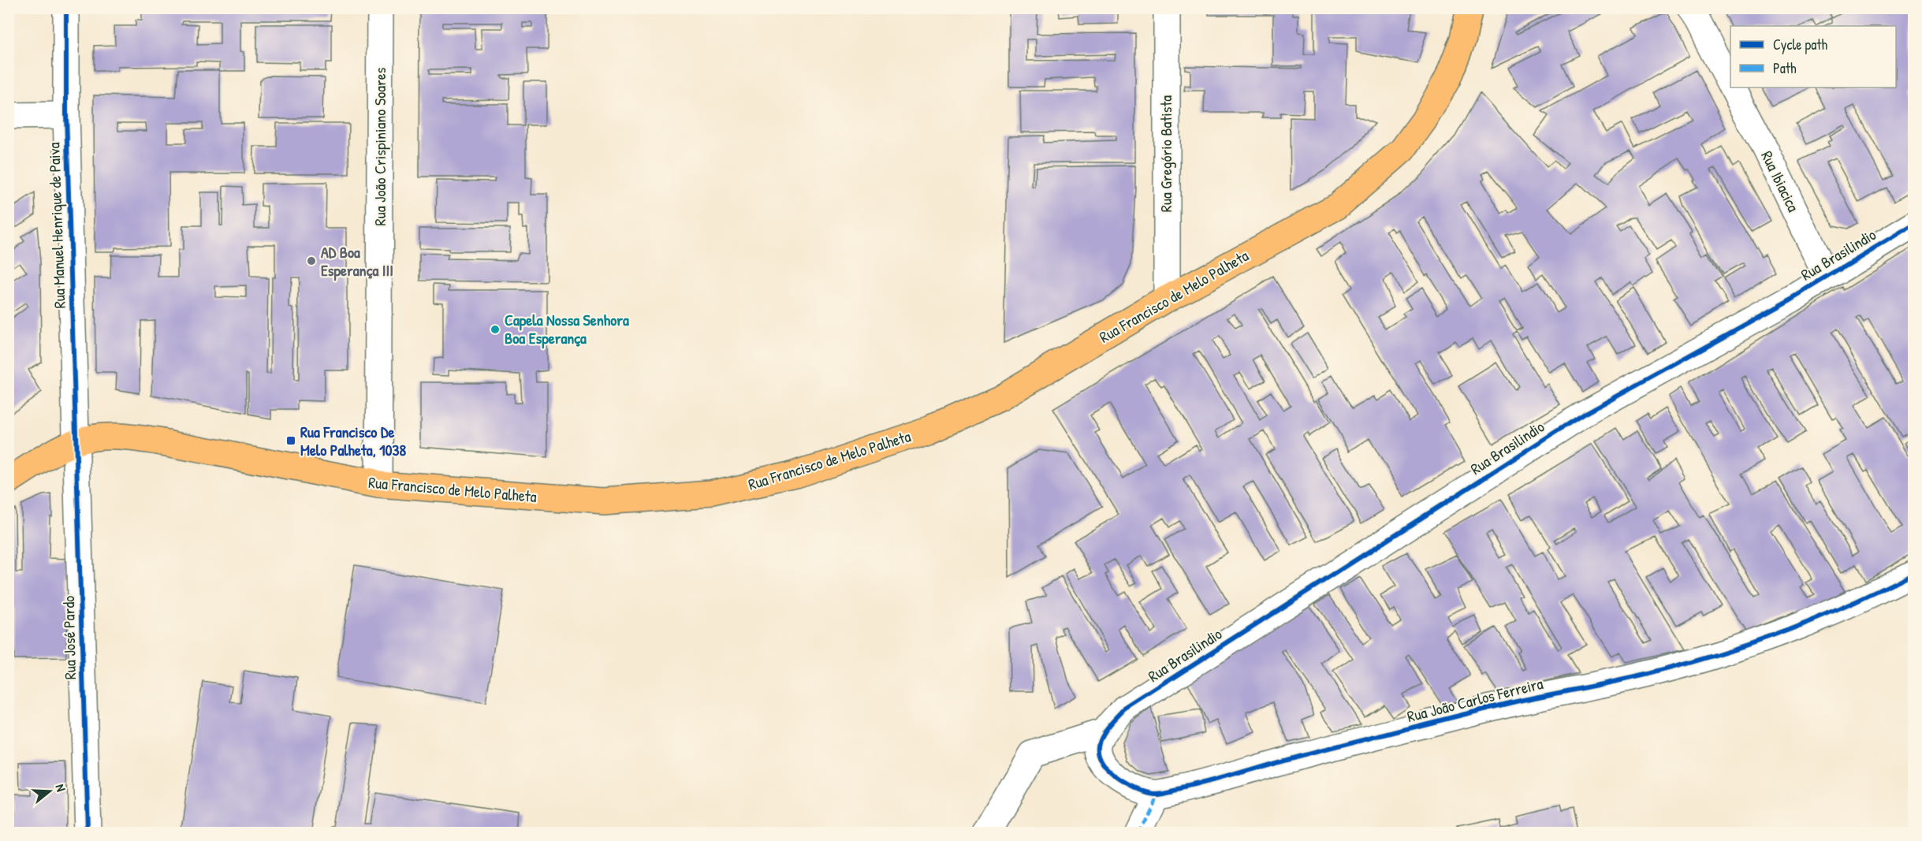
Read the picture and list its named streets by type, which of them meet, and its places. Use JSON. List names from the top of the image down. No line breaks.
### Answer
{"streets":{"main road":["Rua Francisco de Melo Palheta"],"street":["Rua João Crispiniano Soares","Rua Gregório Batista","Rua Ibiacica","Rua Manuel Henrique de Paiva","Rua Brasilindio","Rua José Pardo","Rua João Carlos Ferreira"]},"crossings":[["Rua João Crispiniano Soares","Rua Francisco de Melo Palheta"],["Rua Gregório Batista","Rua Francisco de Melo Palheta"],["Rua Ibiacica","Rua Brasilindio"],["Rua Manuel Henrique de Paiva","Rua Francisco de Melo Palheta"],["Rua Manuel Henrique de Paiva","Rua José Pardo"],["Rua Francisco de Melo Palheta","Rua José Pardo"]],"places":{"other":["AD Boa Esperança III","Capela Nossa Senhora Boa Esperança"],"transit":["Rua Francisco De Melo Palheta, 1038"]},"legend":["Cycle path","Path"],"north":"right"}
